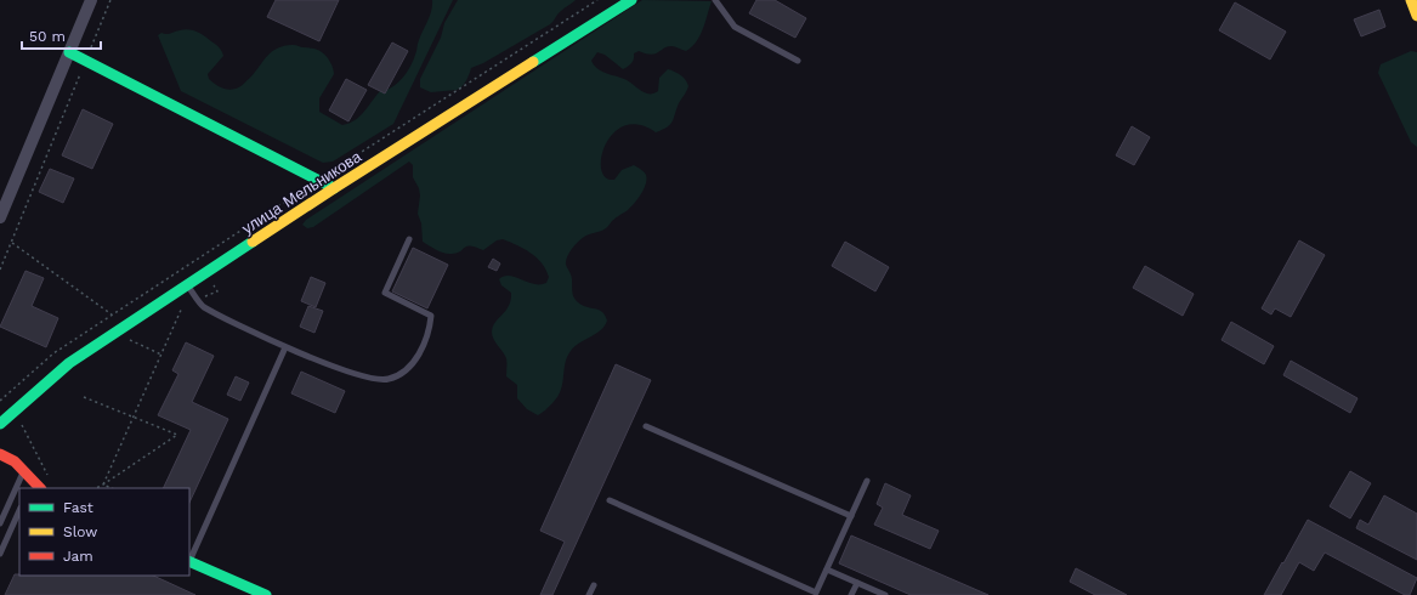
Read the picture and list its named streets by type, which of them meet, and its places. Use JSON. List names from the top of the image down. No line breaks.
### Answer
{"streets":{"street":["улица Мельникова"]},"legend":["Fast","Slow","Jam"],"scale_bar":"50 m"}
